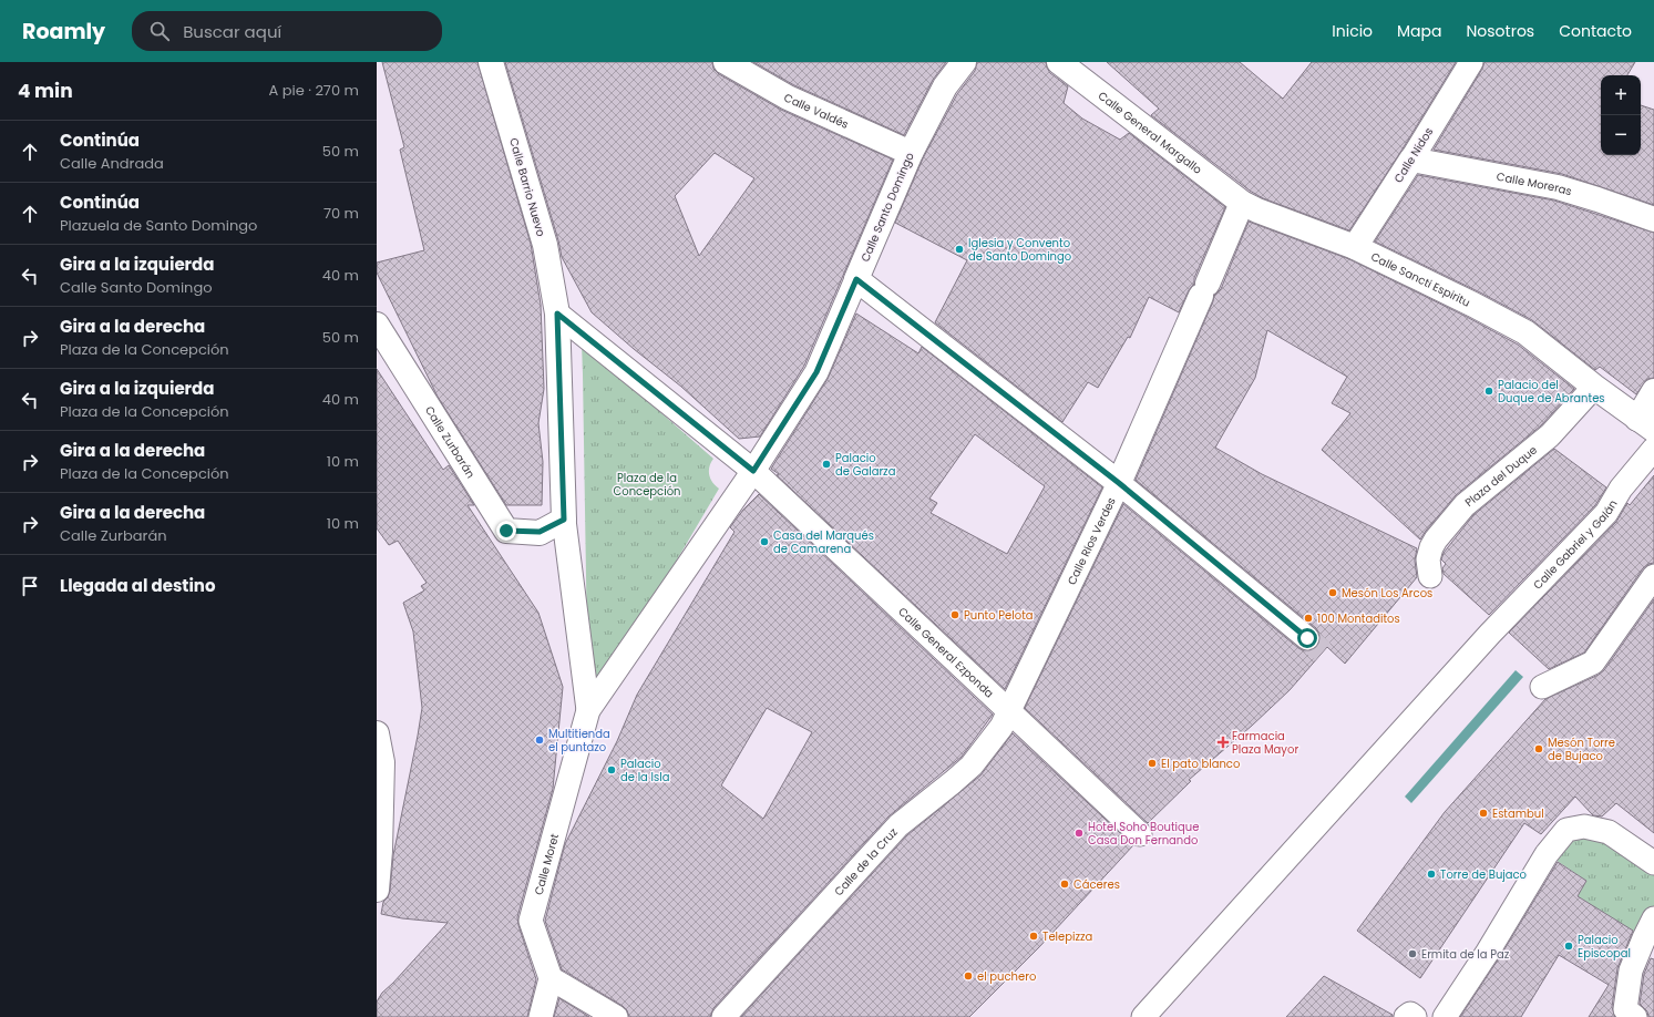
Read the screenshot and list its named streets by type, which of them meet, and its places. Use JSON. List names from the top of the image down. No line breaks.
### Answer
{"streets":{"street":["Calle Valdés","Calle General Margallo","Calle Nidos","Calle Moreras","Calle Barrio Nuevo","Calle Santo Domingo","Calle Sancti Espiritu","Calle Zurbarán","Plaza del Duque","Calle Ríos Verdes","Calle Gabriel y Galán","Calle General Ezponda","Calle de la Cruz","Calle Moret"]},"crossings":[["Calle Valdés","Calle Santo Domingo"],["Calle General Margallo","Calle Sancti Espiritu"],["Calle General Margallo","Calle Ríos Verdes"],["Calle Nidos","Calle Moreras"],["Calle Nidos","Calle Sancti Espiritu"],["Calle Santo Domingo","Calle General Ezponda"],["Calle Sancti Espiritu","Plaza del Duque"],["Calle Sancti Espiritu","Calle Ríos Verdes"],["Calle Ríos Verdes","Calle General Ezponda"],["Calle Ríos Verdes","Calle de la Cruz"],["Calle General Ezponda","Calle de la Cruz"]],"parks":["Plaza de la Concepción"],"places":{"other":["Iglesia y Convento de Santo Domingo","Palacio del Duque de Abrantes","Palacio de Galarza","Casa del Marqués de Camarena","Mesón Los Arcos","Punto Pelota","100 Montaditos","Multitienda el puntazo","Mesón Torre de Bujaco","El pato blanco","Palacio de la Isla","Estambul","Hotel Soho Boutique Casa Don Fernando","Torre de Bujaco","Cáceres","Telepizza","Palacio Episcopal","Ermita de la Paz","el puchero"],"health":["Farmacia Plaza Mayor"]},"page":{"header":"Roamly","search":"Buscar aquí","nav":["Inicio","Mapa","Nosotros","Contacto"],"heading":["4 min","A pie · 270 m"],"map_buttons":["+","−"],"list":[["Continúa","Calle Andrada","50 m"],["Continúa","Plazuela de Santo Domingo","70 m"],["Gira a la izquierda","Calle Santo Domingo","40 m"],["Gira a la derecha","Plaza de la Concepción","50 m"],["Gira a la izquierda","Plaza de la Concepción","40 m"],["Gira a la derecha","Plaza de la Concepción","10 m"],["Gira a la derecha","Calle Zurbarán","10 m"],"Llegada al destino"]}}
